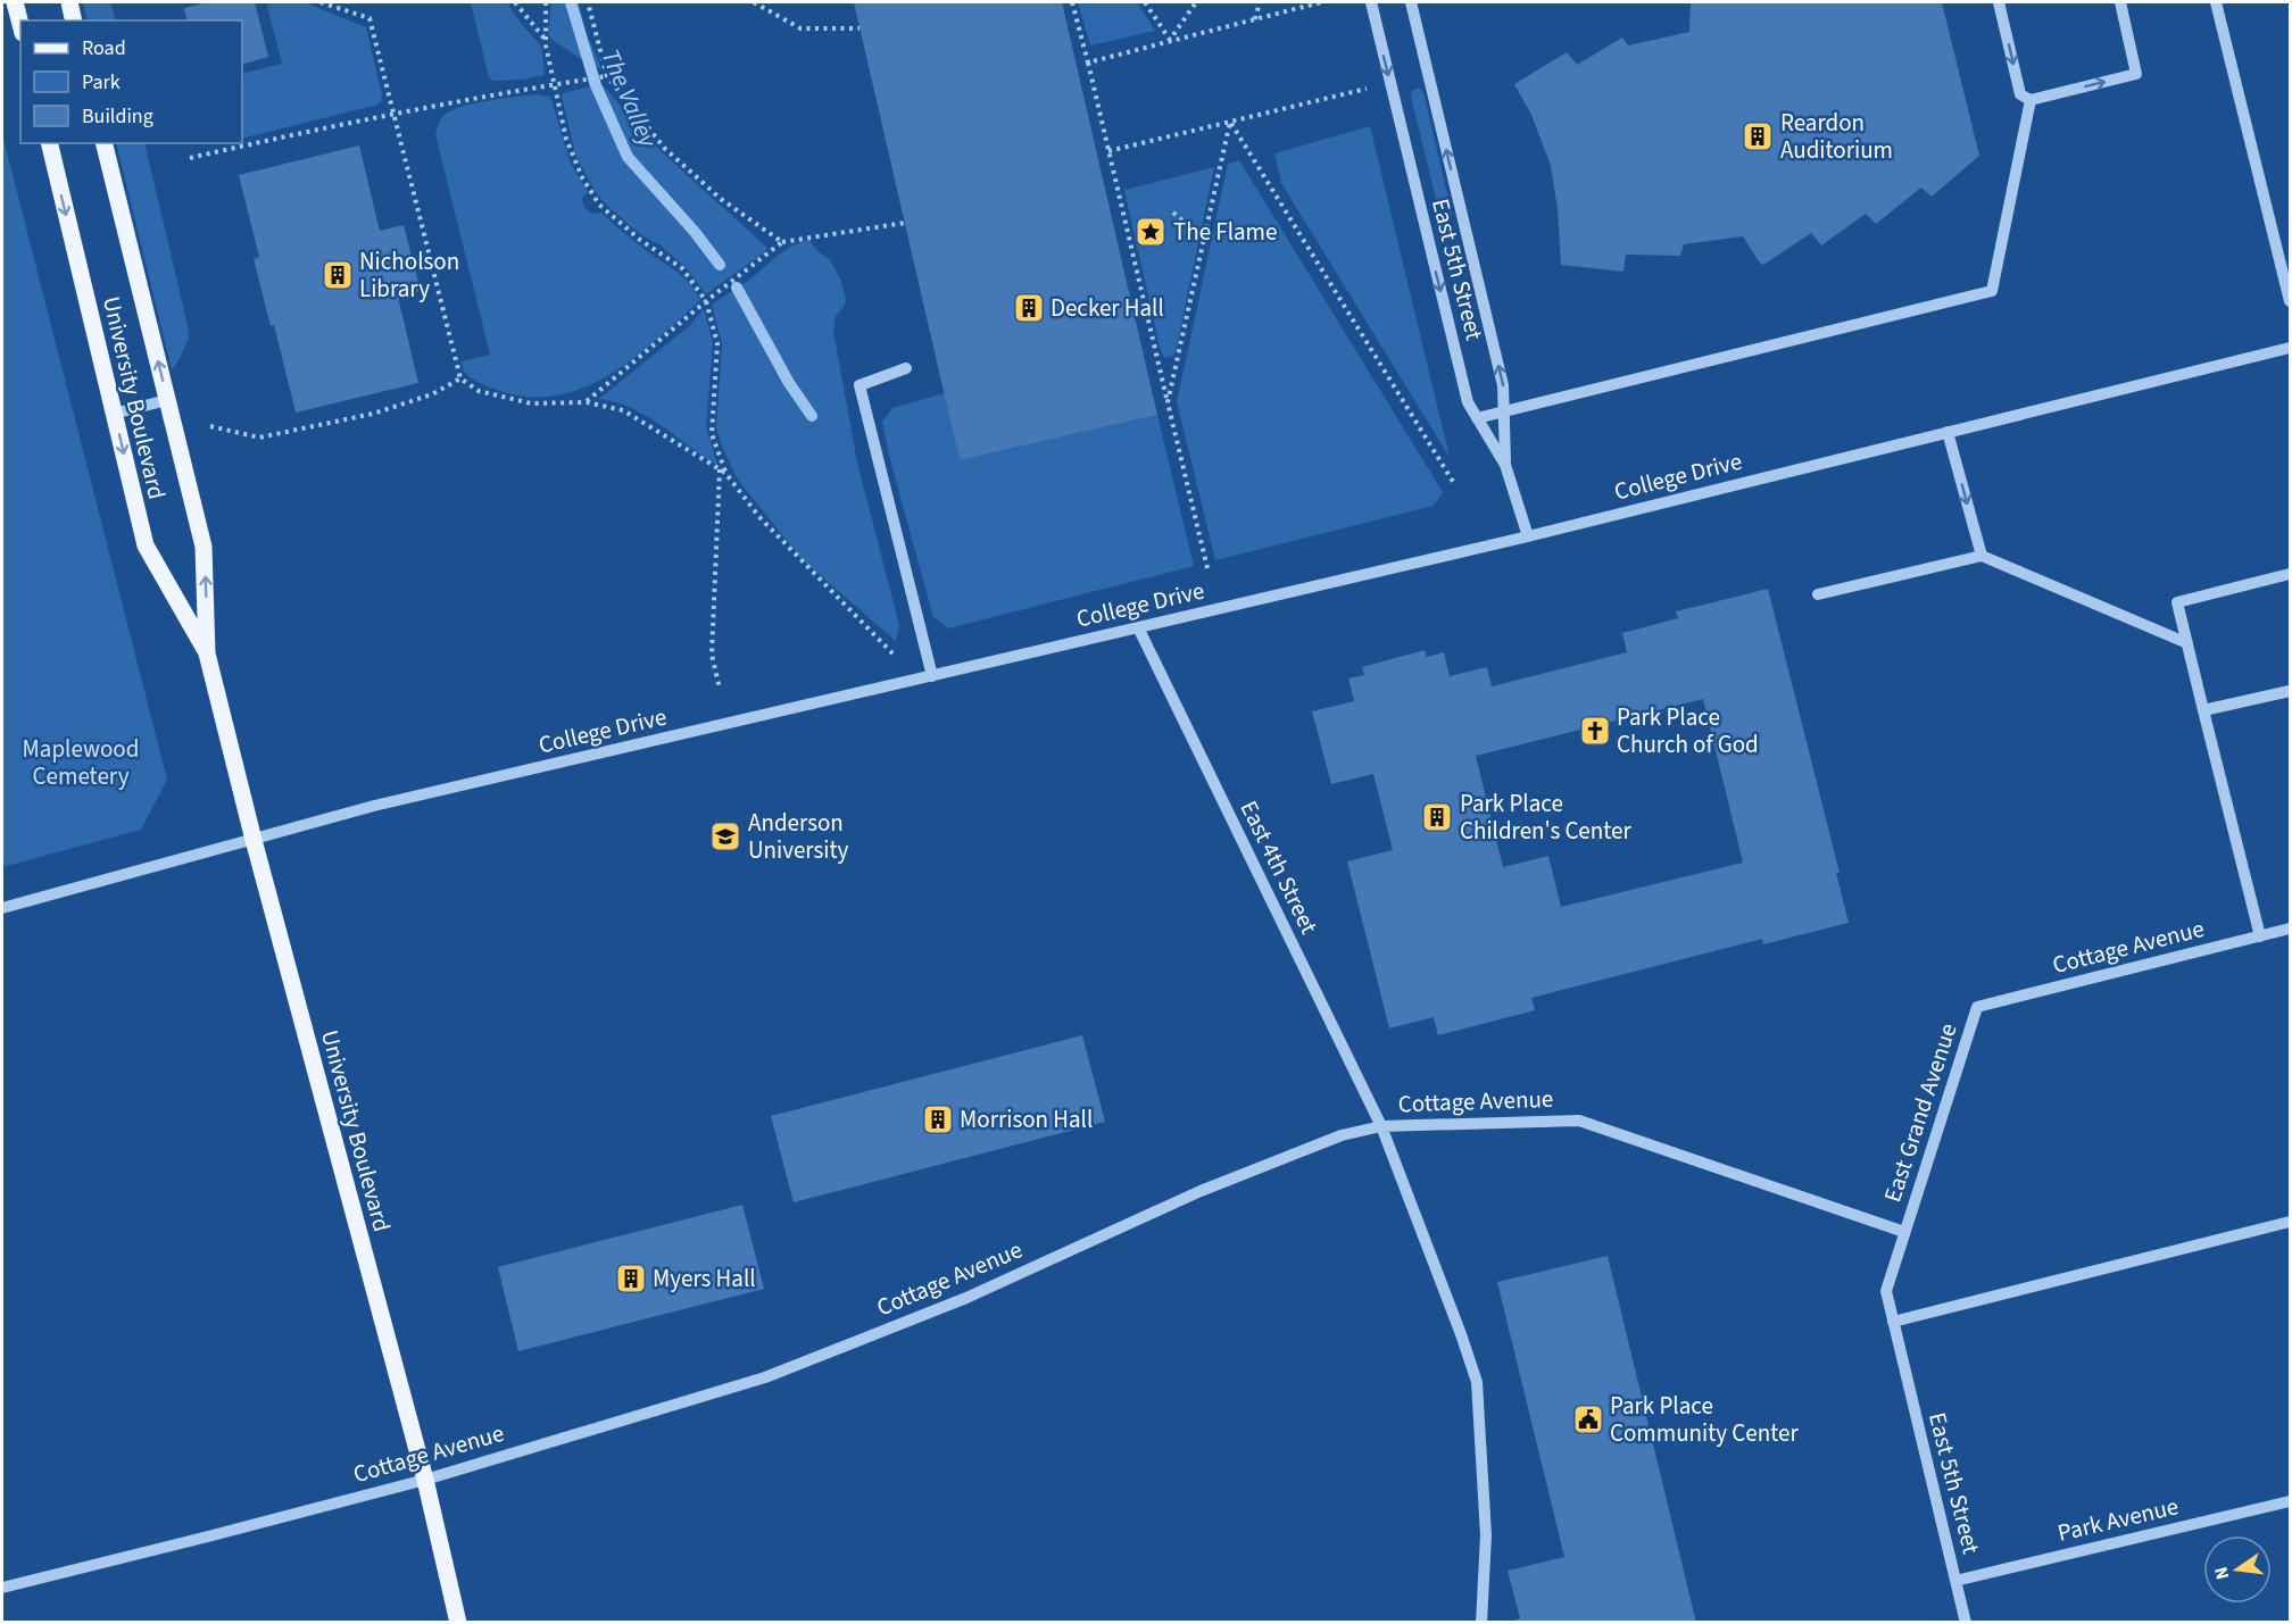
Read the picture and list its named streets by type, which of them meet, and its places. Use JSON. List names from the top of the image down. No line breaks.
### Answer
{"streets":{"main road":["University Boulevard"],"street":["East 5th Street","College Drive","East 4th Street","Cottage Avenue","East Grand Avenue","Park Avenue"]},"crossings":[["East 5th Street","College Drive"],["East 5th Street","East Grand Avenue"],["East 5th Street","Park Avenue"],["University Boulevard","College Drive"],["University Boulevard","Cottage Avenue"],["College Drive","East 4th Street"],["East 4th Street","Cottage Avenue"],["Cottage Avenue","East Grand Avenue"]],"water":["The Valley"],"parks":["Maplewood Cemetery"],"places":{"building":["Reardon Auditorium","Nicholson Library","Decker Hall","Park Place Children's Center","Morrison Hall","Myers Hall"],"place":["The Flame"],"church":["Park Place Church of God"],"school or university":["Anderson University"],"public building":["Park Place Community Center"]},"legend":["Road","Park","Building"],"north":"left"}
